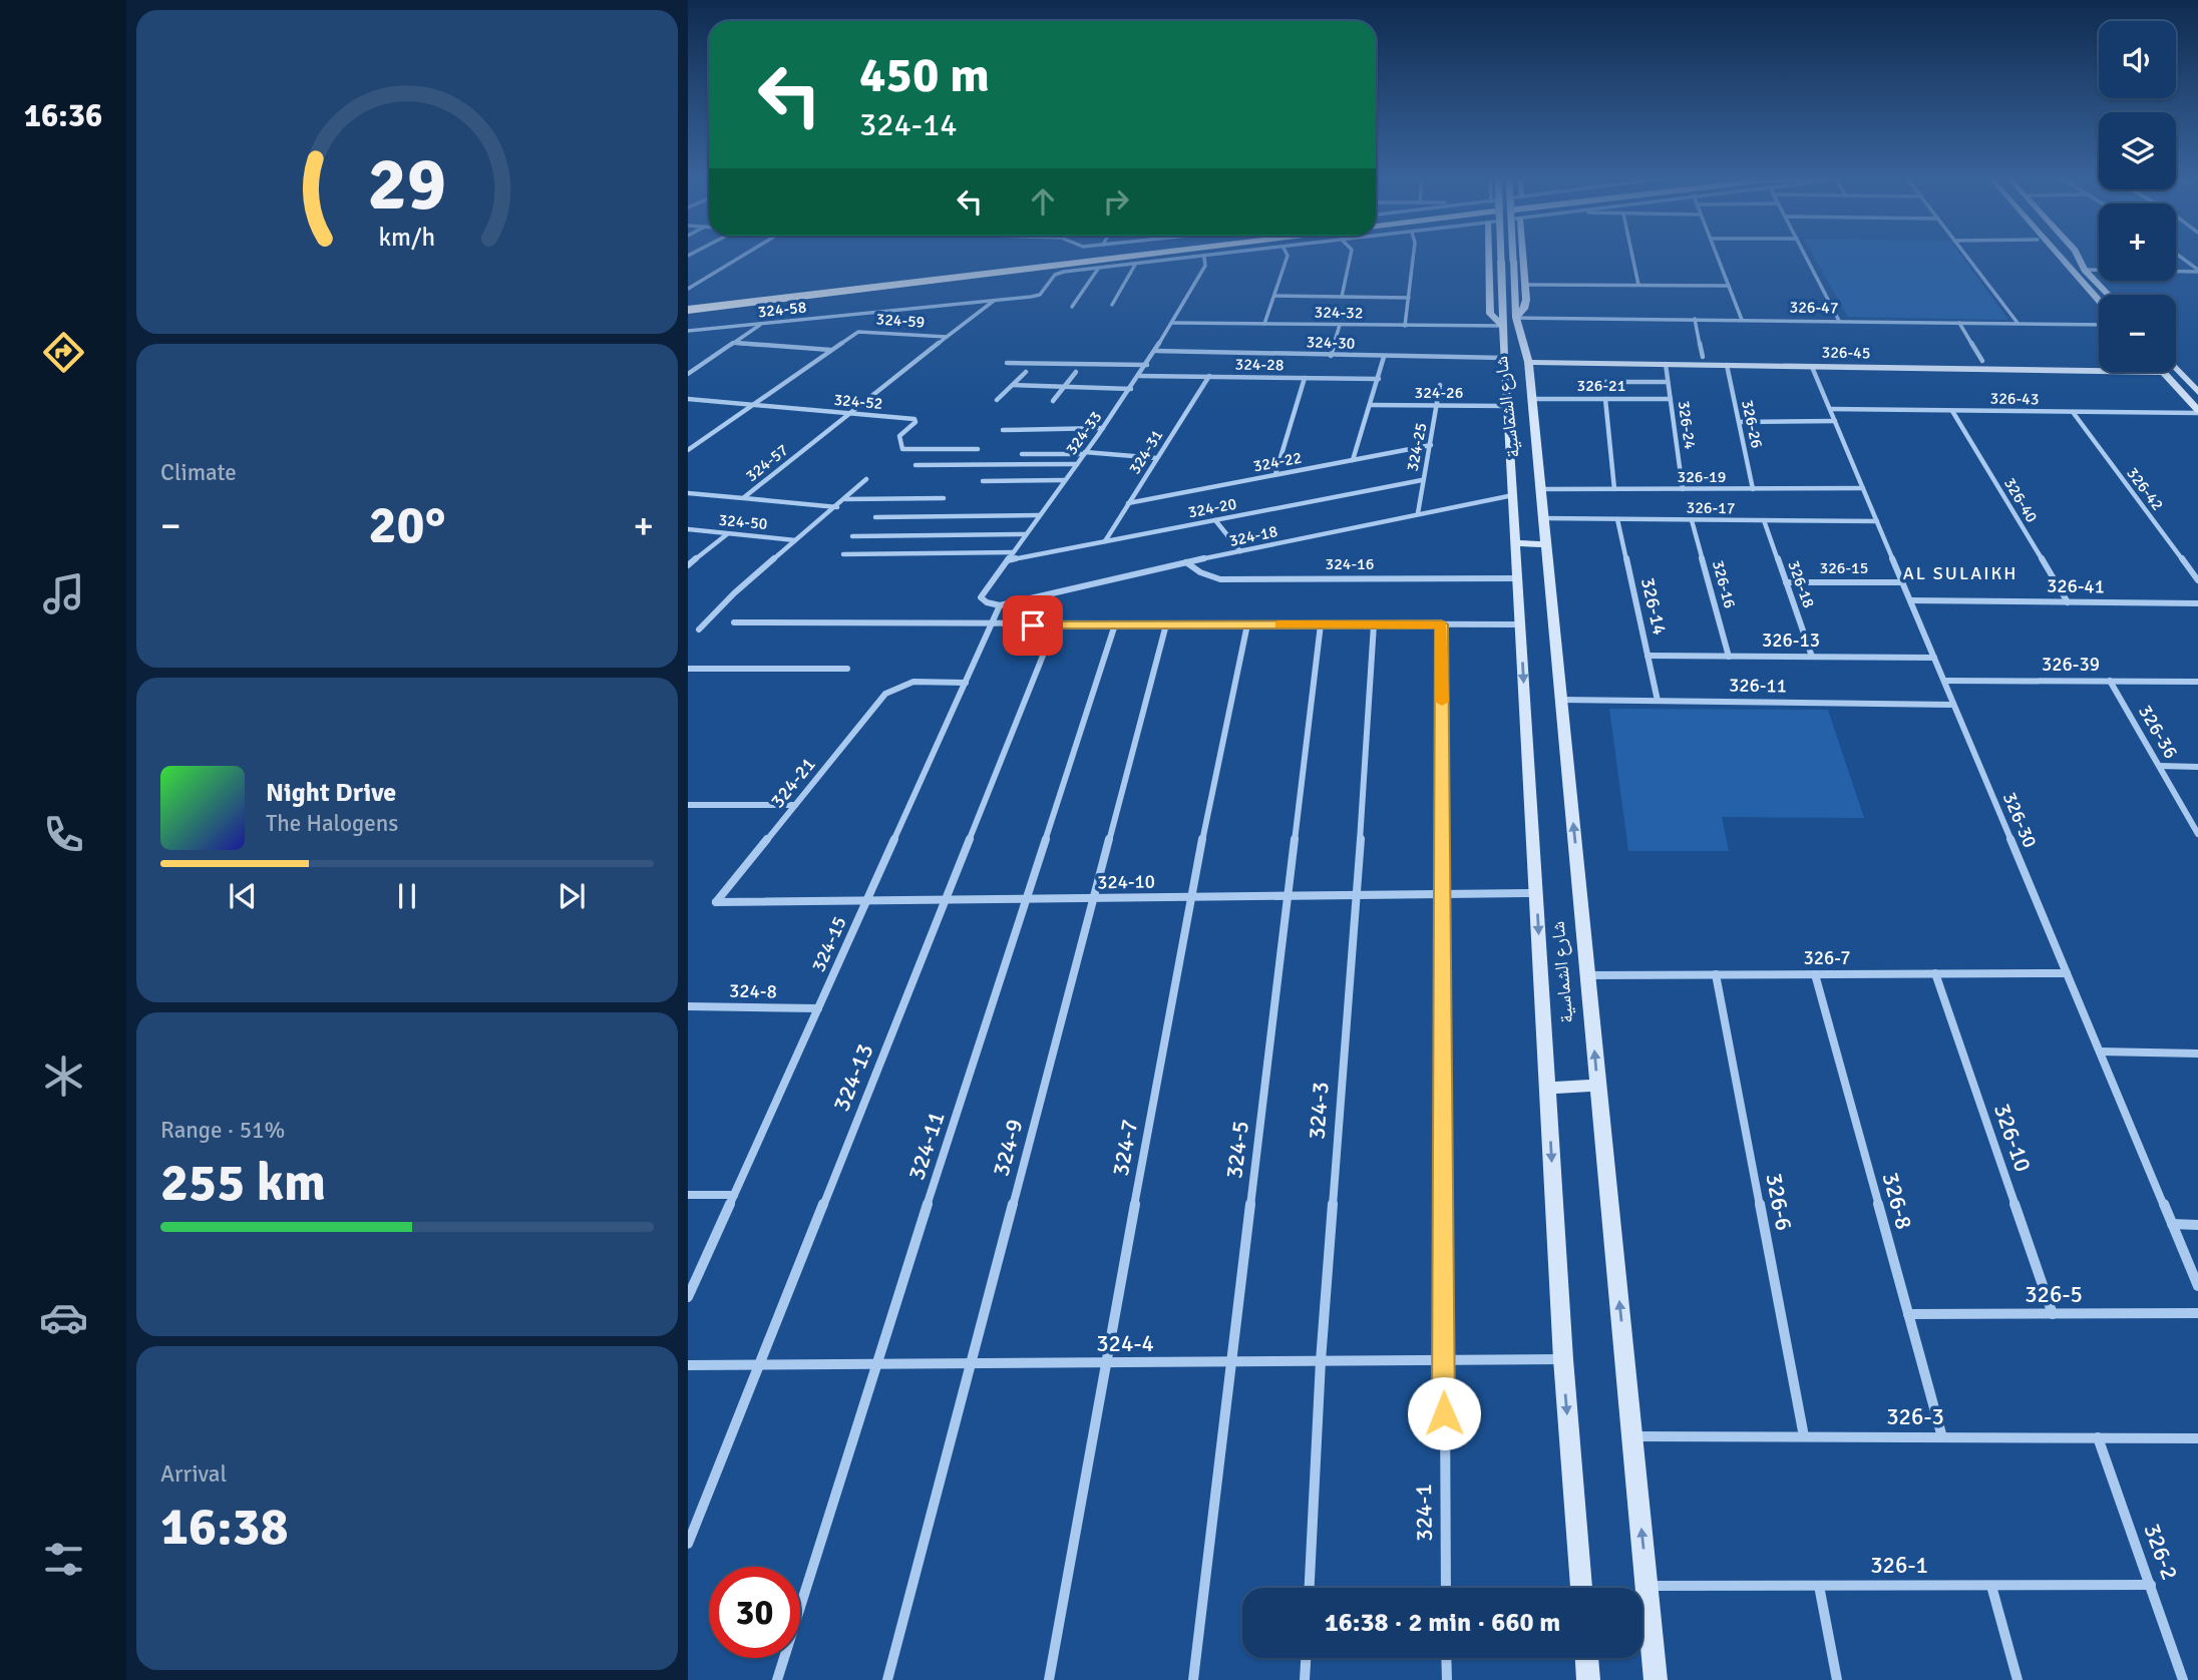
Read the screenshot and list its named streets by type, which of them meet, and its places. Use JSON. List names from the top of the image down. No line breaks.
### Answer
{"streets":{"street":["326-47","324-58","324-32","324-59","324-30","326-45","324-28","326-21","324-26","326-43","324-52","شارع الشماسية","326-26","326-24","324-33","324-25","324-31","324-22","324-57","326-19","326-42","326-40","324-20","326-17","324-50","324-18","324-16","326-15","326-16","326-18","326-41","326-14","326-13","326-39","326-11","326-36","324-21","326-30","324-10","324-15","326-7","324-8","324-13","324-3","326-10","324-11","324-9","324-7","324-5","326-8","326-6","326-5","324-4","326-3","324-1","326-2","326-1"]},"crossings":[["326-47","324-32"],["326-47","شارع الشماسية"],["324-58","324-33"],["324-32","شارع الشماسية"],["324-32","324-33"],["324-59","324-52"],["324-59","324-57"],["324-30","شارع الشماسية"],["324-30","324-33"],["326-45","شارع الشماسية"],["326-45","326-26"],["326-45","326-24"],["326-45","326-30"],["324-28","324-33"],["324-28","324-31"],["326-21","شارع الشماسية"],["326-21","326-24"],["324-26","شارع الشماسية"],["324-26","324-25"],["326-43","326-42"],["326-43","326-40"],["326-43","326-30"],["324-52","324-57"],["شارع الشماسية","326-19"],["شارع الشماسية","326-17"],["شارع الشماسية","324-18"],["شارع الشماسية","324-16"],["شارع الشماسية","326-11"],["شارع الشماسية","324-10"],["شارع الشماسية","326-7"],["شارع الشماسية","324-4"],["شارع الشماسية","326-3"],["شارع الشماسية","326-1"],["326-26","326-19"],["326-24","326-19"],["324-33","324-20"],["324-33","324-18"],["324-33","324-15"],["324-25","324-22"],["324-25","324-20"],["324-25","324-18"],["324-31","324-22"],["324-31","324-20"],["326-19","326-30"],["326-40","326-41"],["326-17","326-16"],["326-17","326-18"],["326-17","326-14"],["326-17","326-30"],["324-18","324-16"],["324-18","324-15"],["326-15","326-18"],["326-15","326-30"],["326-16","326-13"],["326-18","326-13"],["326-41","326-30"],["326-14","326-13"],["326-14","326-11"],["326-13","326-30"],["326-39","326-36"],["326-39","326-30"],["326-11","326-30"],["324-21","324-10"],["324-21","324-15"],["326-30","326-7"],["324-10","324-15"],["324-10","324-13"],["324-10","324-3"],["324-10","324-11"],["324-10","324-9"],["324-10","324-7"],["324-10","324-5"],["324-10","324-1"],["324-15","324-8"],["326-7","326-10"],["326-7","326-8"],["326-7","326-6"],["324-13","324-4"],["324-3","324-4"],["326-10","326-5"],["324-11","324-4"],["324-9","324-4"],["324-7","324-4"],["324-5","324-4"],["326-8","326-5"],["326-8","326-3"],["326-6","326-3"],["324-4","324-1"],["326-3","326-2"],["326-2","326-1"]],"districts":["AL SULAIKH"],"page":{"tabs":"16:36","map_buttons":["+","−"],"turn":["450 m","324-14"],"tile":["Climate",["Range · 51%","255 km"],["Arrival","16:38"]],"heat":["−","20°","+"],"song":["Night Drive","The Halogens"],"limit":"30","trip":"16:38 · 2 min · 660 m","gauge":["29","km/h"]}}
